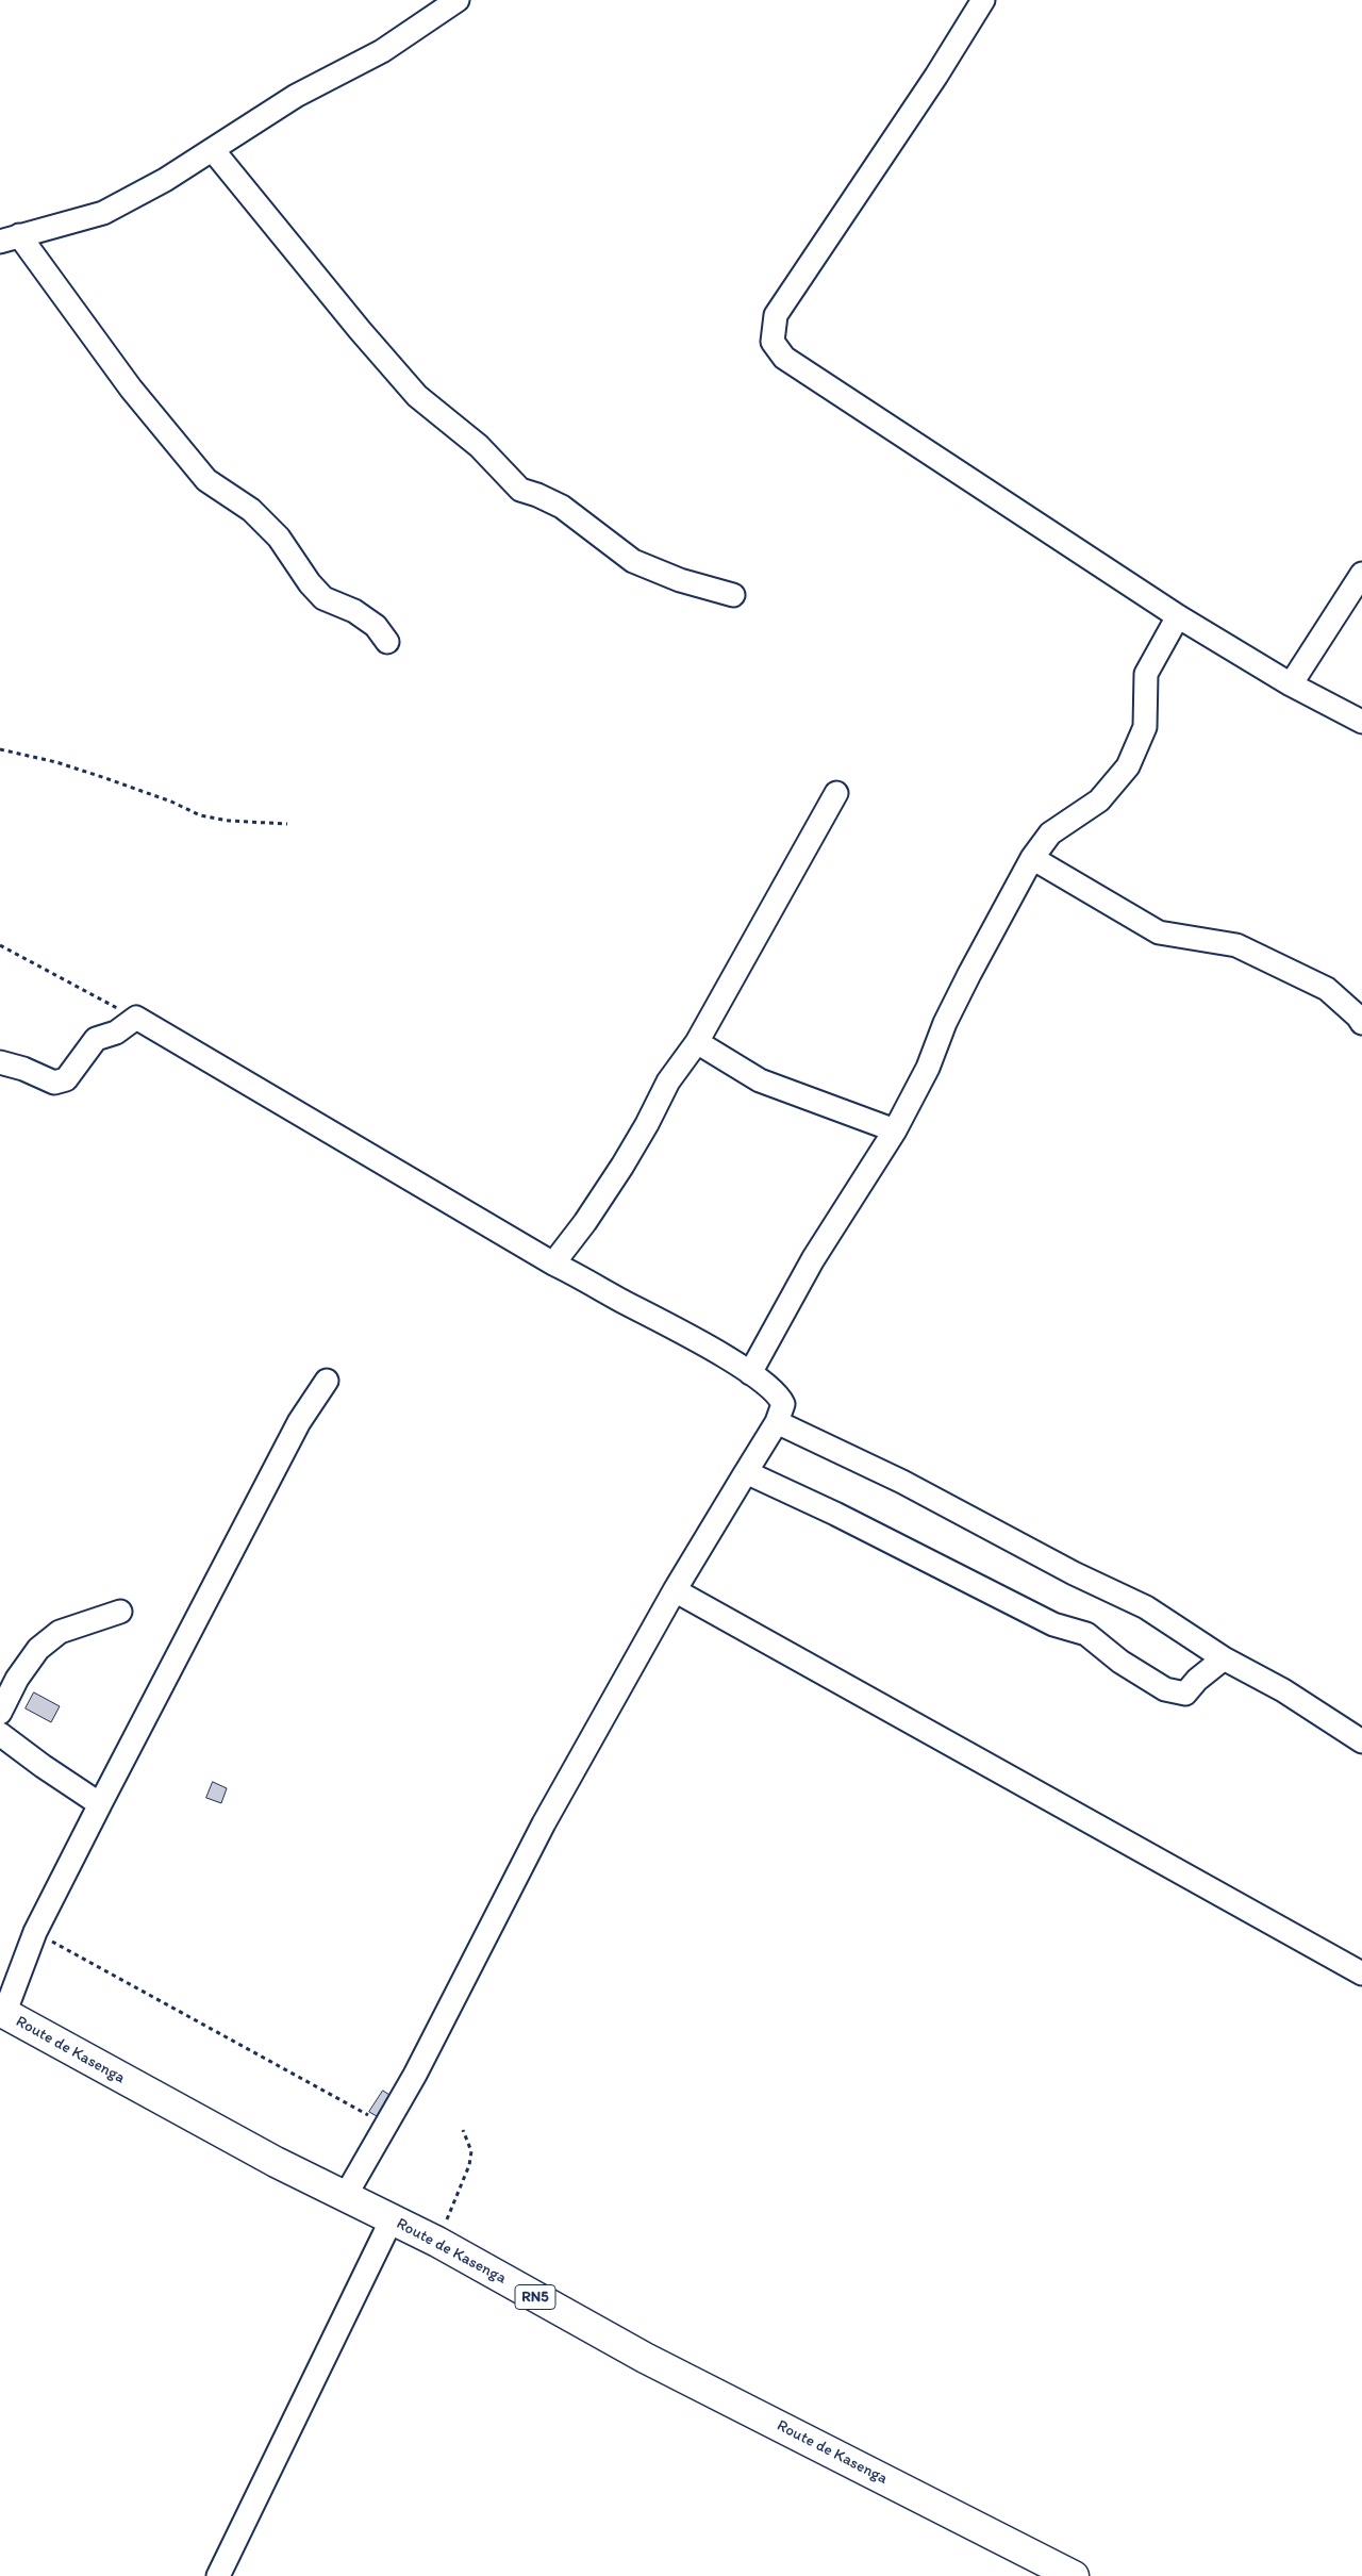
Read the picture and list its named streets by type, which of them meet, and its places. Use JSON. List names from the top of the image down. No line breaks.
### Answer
{"streets":{"highway":["Route de Kasenga","RN5"]}}
